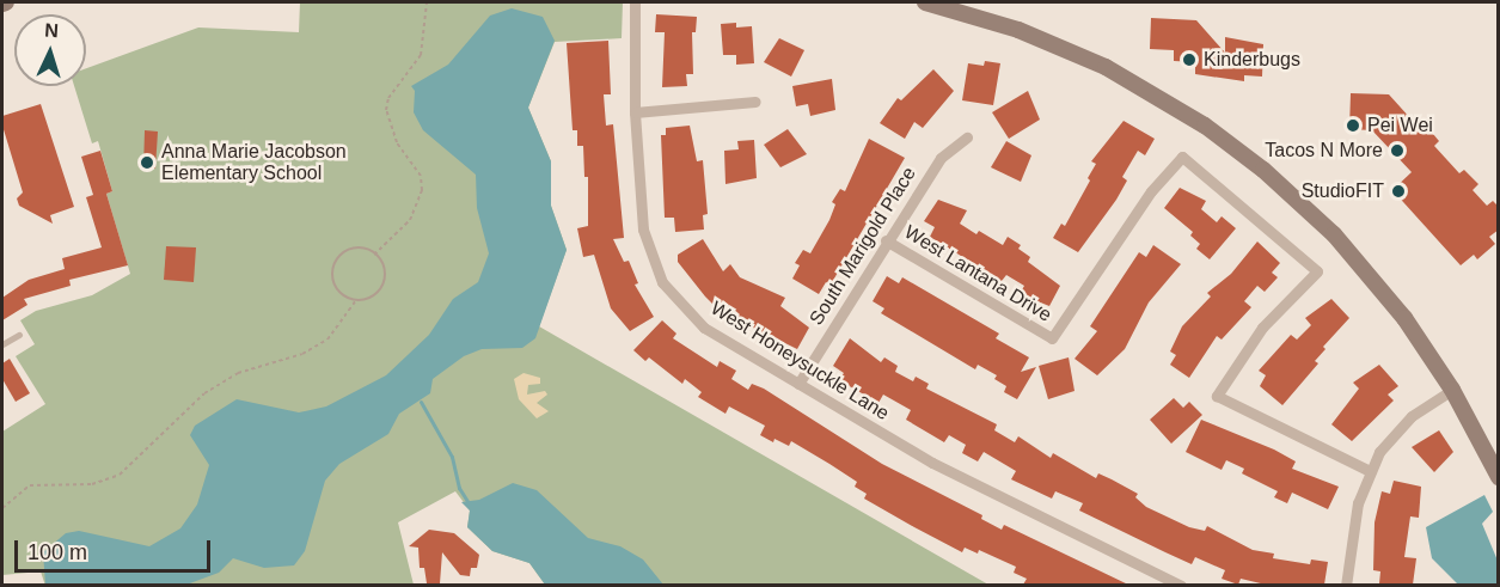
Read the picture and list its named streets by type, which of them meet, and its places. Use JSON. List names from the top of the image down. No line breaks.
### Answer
{"streets":{"street":["South Marigold Place","West Lantana Drive","West Honeysuckle Lane"]},"crossings":[["South Marigold Place","West Lantana Drive"],["South Marigold Place","West Honeysuckle Lane"]],"places":["Kinderbugs","Pei Wei","Tacos N More","Anna Marie Jacobson Elementary School","StudioFIT"],"scale_bar":"100 m","north":"top"}
